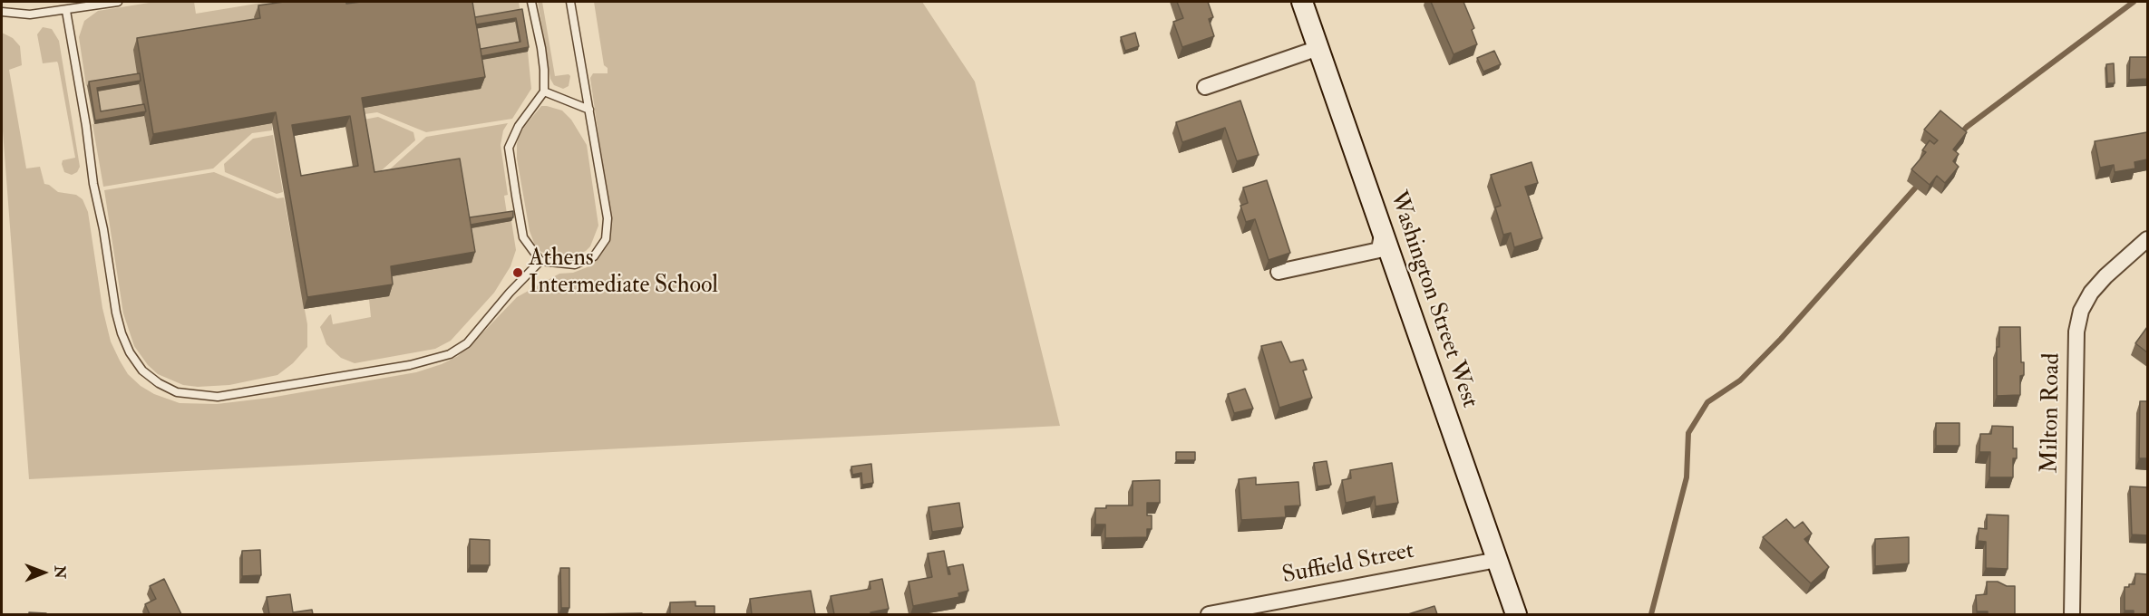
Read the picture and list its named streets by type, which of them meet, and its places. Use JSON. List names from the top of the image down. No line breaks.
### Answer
{"streets":{"street":["Washington Street West","Milton Road","Suffield Street"]},"crossings":[["Washington Street West","Suffield Street"]],"places":["Athens Intermediate School"],"north":"right"}
